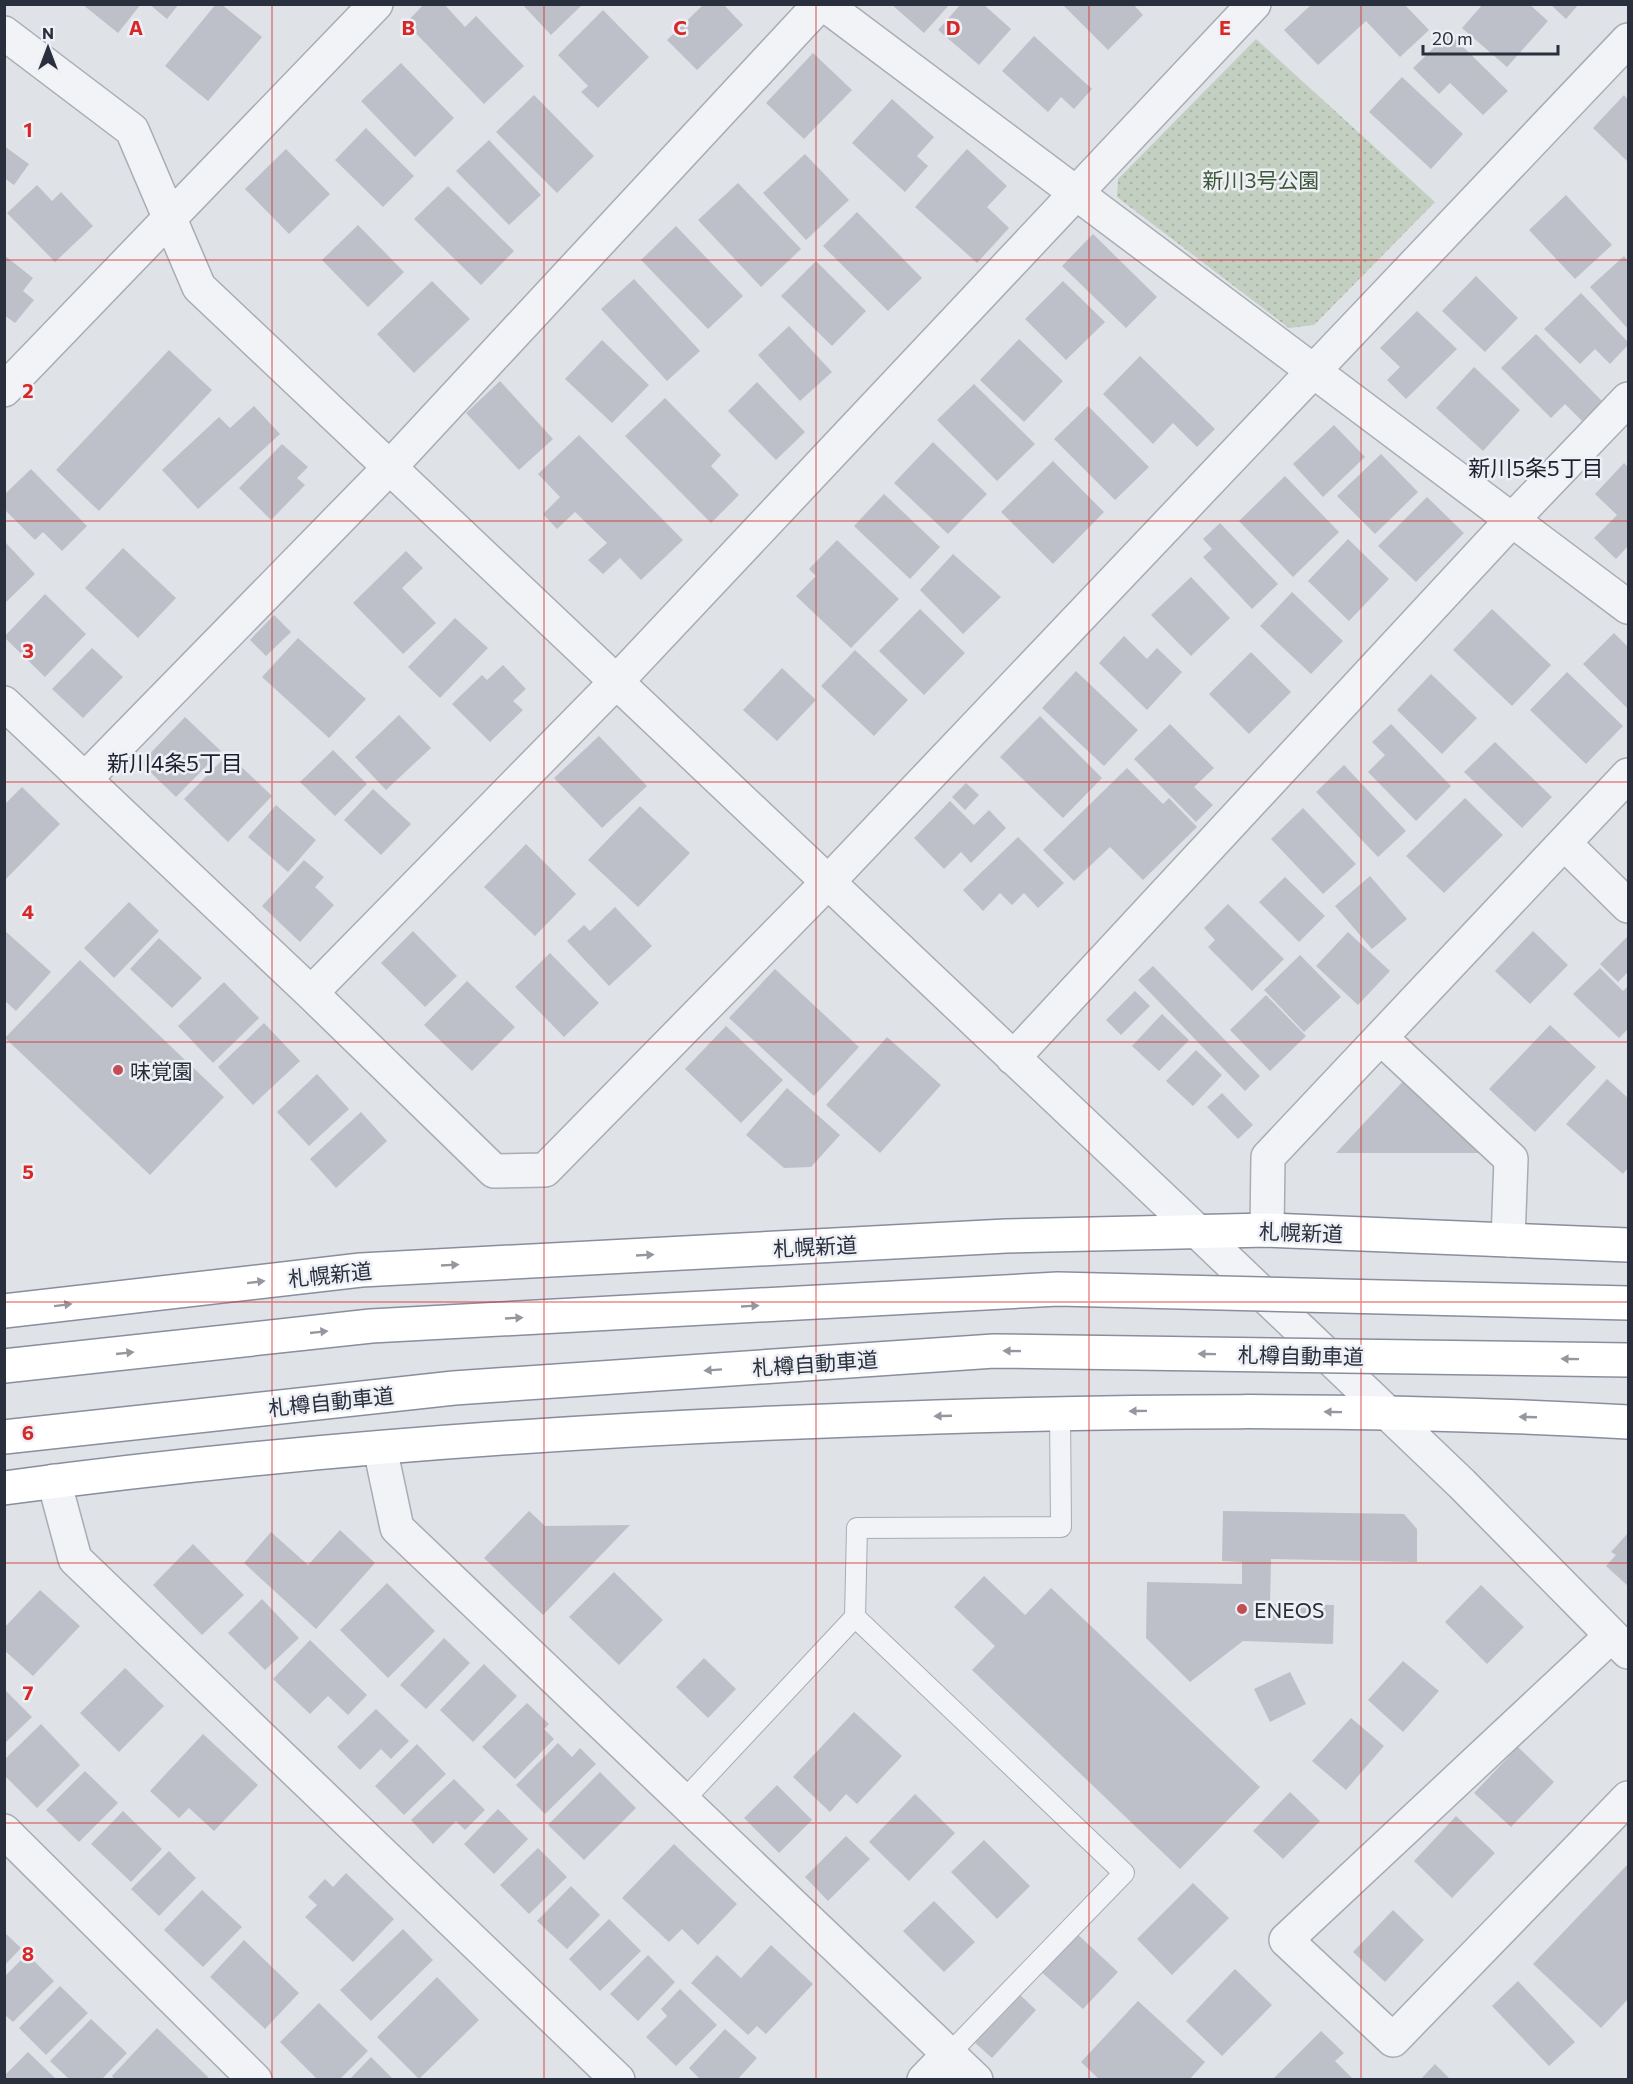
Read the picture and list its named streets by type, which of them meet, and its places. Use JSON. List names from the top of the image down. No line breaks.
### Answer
{"streets":{"highway":["札幌新道","札樽自動車道"]},"districts":["新川5条5丁目","新川4条5丁目"],"parks":["新川3号公園"],"places":["味覚園","ENEOS"],"scale_bar":"20 m","north":"top","grid":{"columns":["A","B","C","D","E"],"rows":["1","2","3","4","5","6","7","8"]}}
